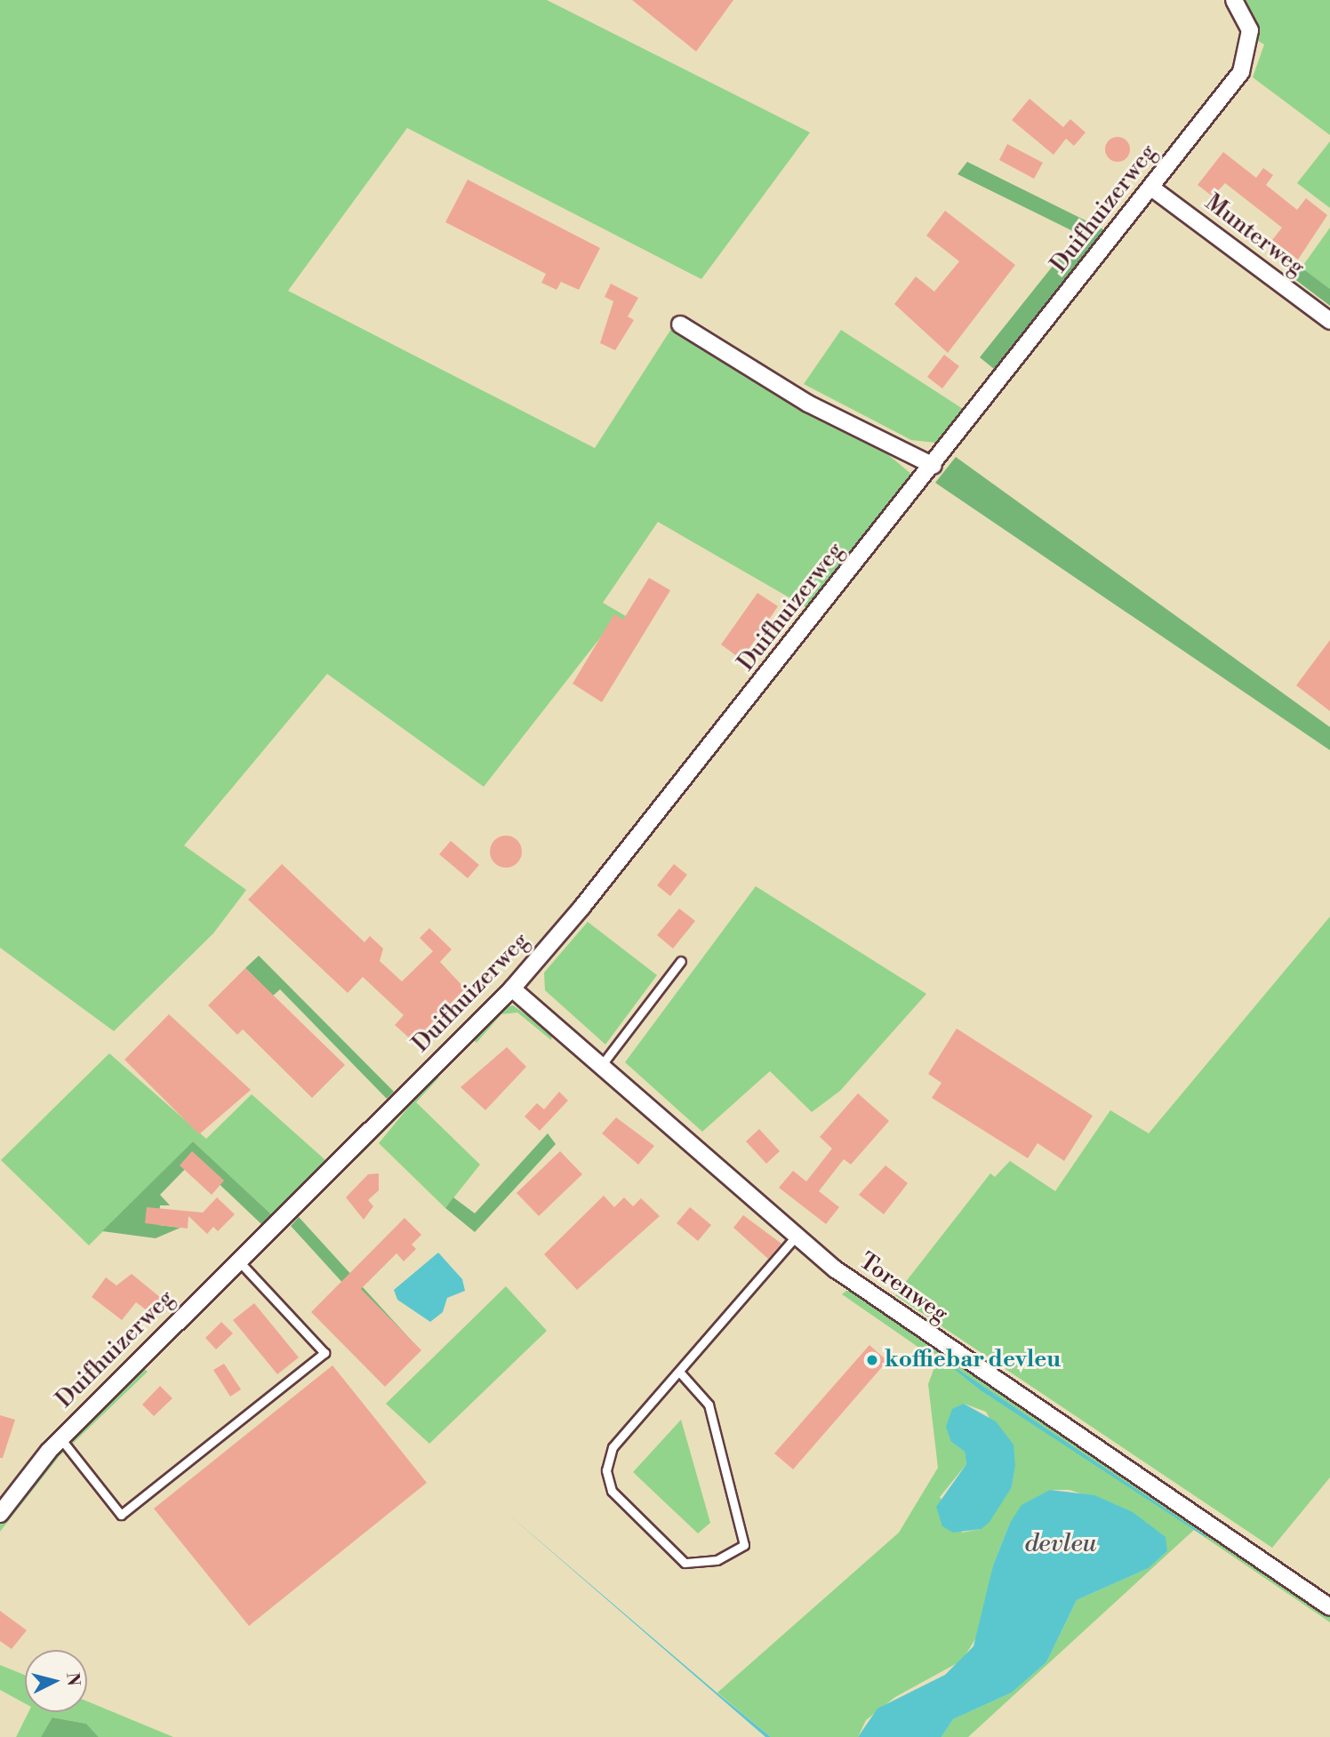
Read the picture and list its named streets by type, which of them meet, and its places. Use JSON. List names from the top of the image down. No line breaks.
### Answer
{"streets":{"street":["Duifhuizerweg","Munterweg","Torenweg"]},"crossings":[["Duifhuizerweg","Munterweg"],["Duifhuizerweg","Torenweg"]],"water":["devleu"],"places":["koffiebar devleu"],"north":"right"}
